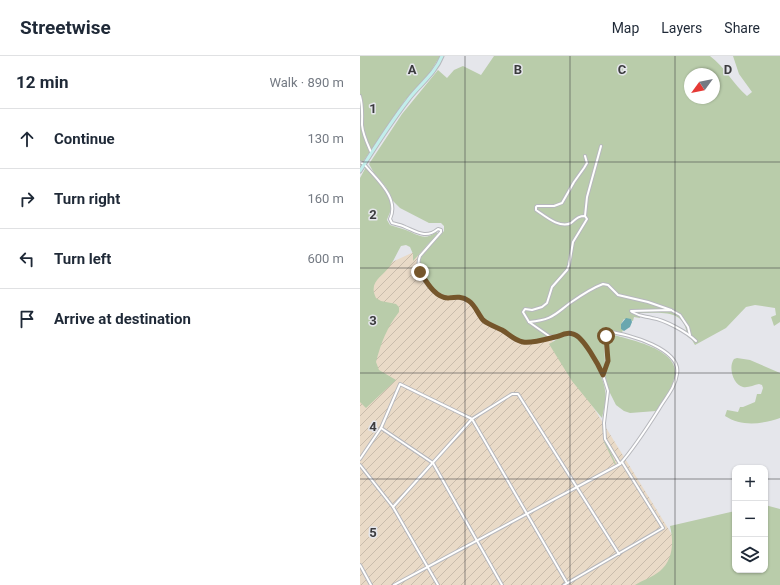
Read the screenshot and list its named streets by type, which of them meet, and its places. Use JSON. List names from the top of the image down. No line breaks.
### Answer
{"north":"bottom left","page":{"header":"Streetwise","nav":["Map","Layers","Share"],"heading":["12 min","Walk · 890 m"],"list":[["Continue","130 m"],["Turn right","160 m"],["Turn left","600 m"],"Arrive at destination"],"map_buttons":["+","−"]},"grid":{"columns":["A","B","C","D"],"rows":["1","2","3","4","5"]}}
